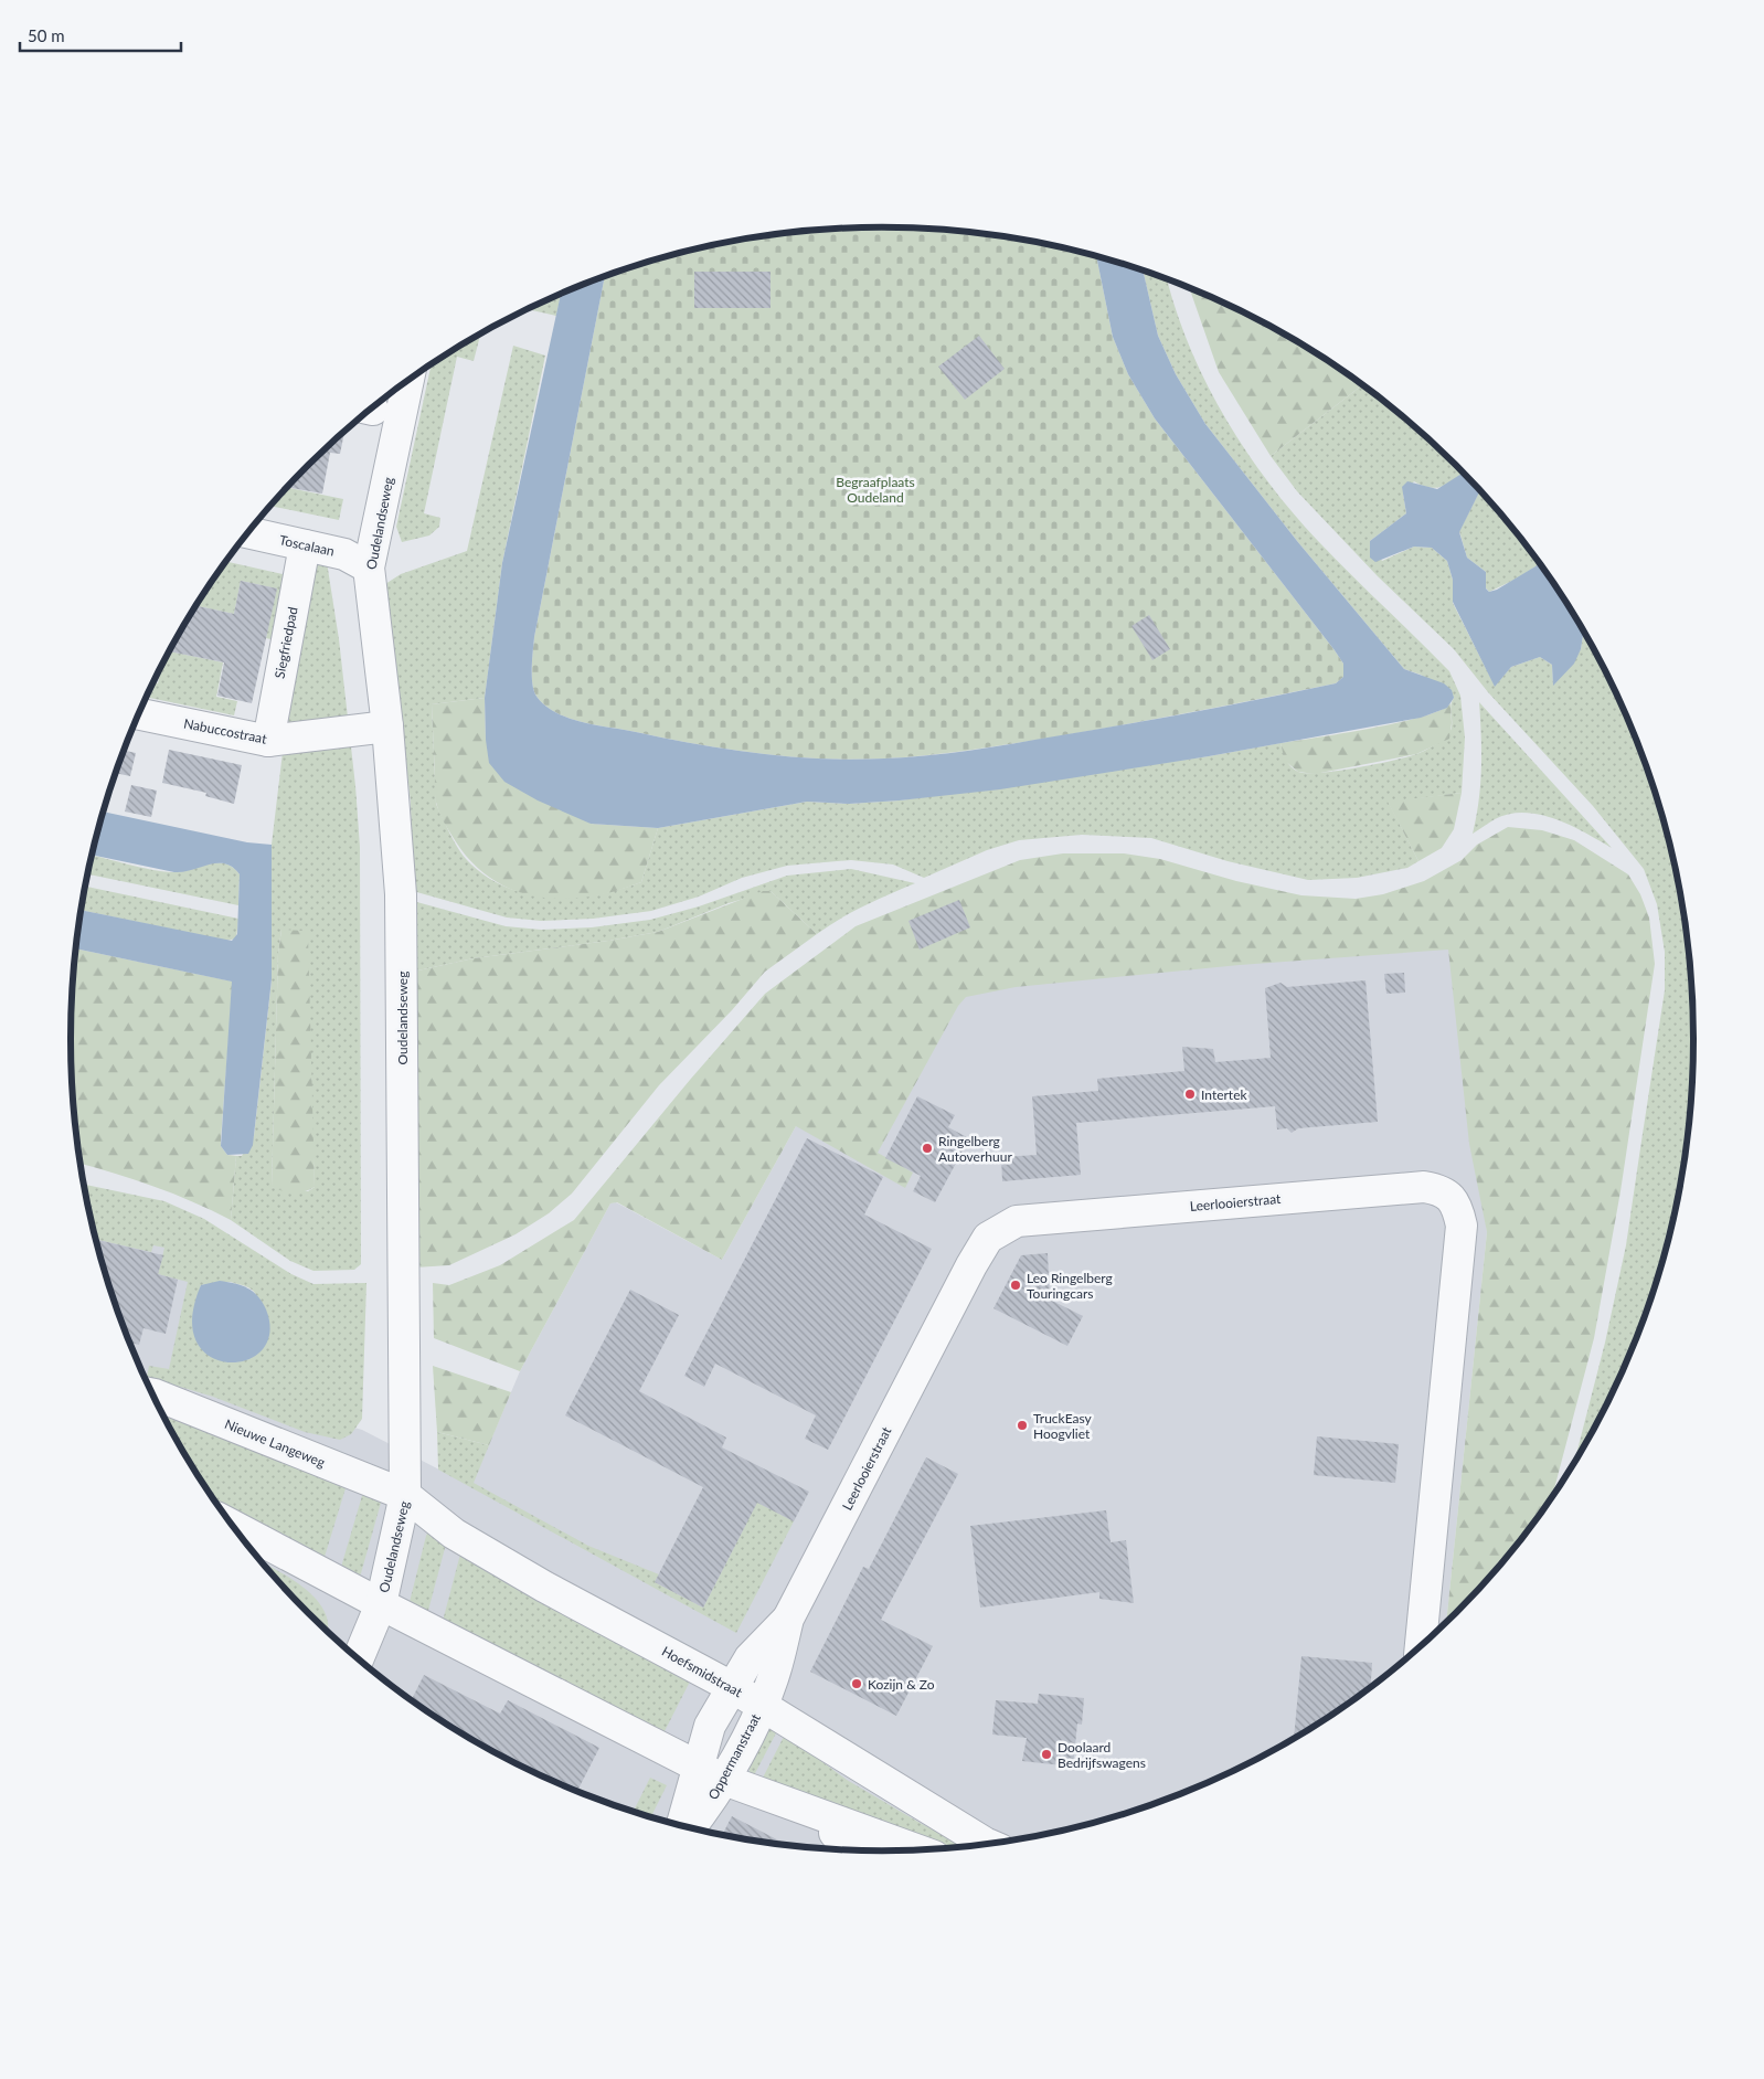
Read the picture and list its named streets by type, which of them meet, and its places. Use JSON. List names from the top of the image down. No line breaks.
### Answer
{"streets":{"street":["Oudelandseweg","Toscalaan","Siegfriedpad","Nabuccostraat","Leerlooierstraat","Nieuwe Langeweg","Hoefsmidstraat","Oppermanstraat"]},"crossings":[["Oudelandseweg","Toscalaan"],["Oudelandseweg","Nabuccostraat"],["Oudelandseweg","Nieuwe Langeweg"],["Oudelandseweg","Hoefsmidstraat"],["Toscalaan","Siegfriedpad"],["Siegfriedpad","Nabuccostraat"],["Leerlooierstraat","Hoefsmidstraat"],["Leerlooierstraat","Oppermanstraat"],["Nieuwe Langeweg","Hoefsmidstraat"],["Hoefsmidstraat","Oppermanstraat"]],"parks":["Begraafplaats Oudeland"],"places":["Intertek","Ringelberg Autoverhuur","Leo Ringelberg Touringcars","TruckEasy Hoogvliet","Kozijn & Zo","Doolaard Bedrijfswagens"],"scale_bar":"50 m"}
